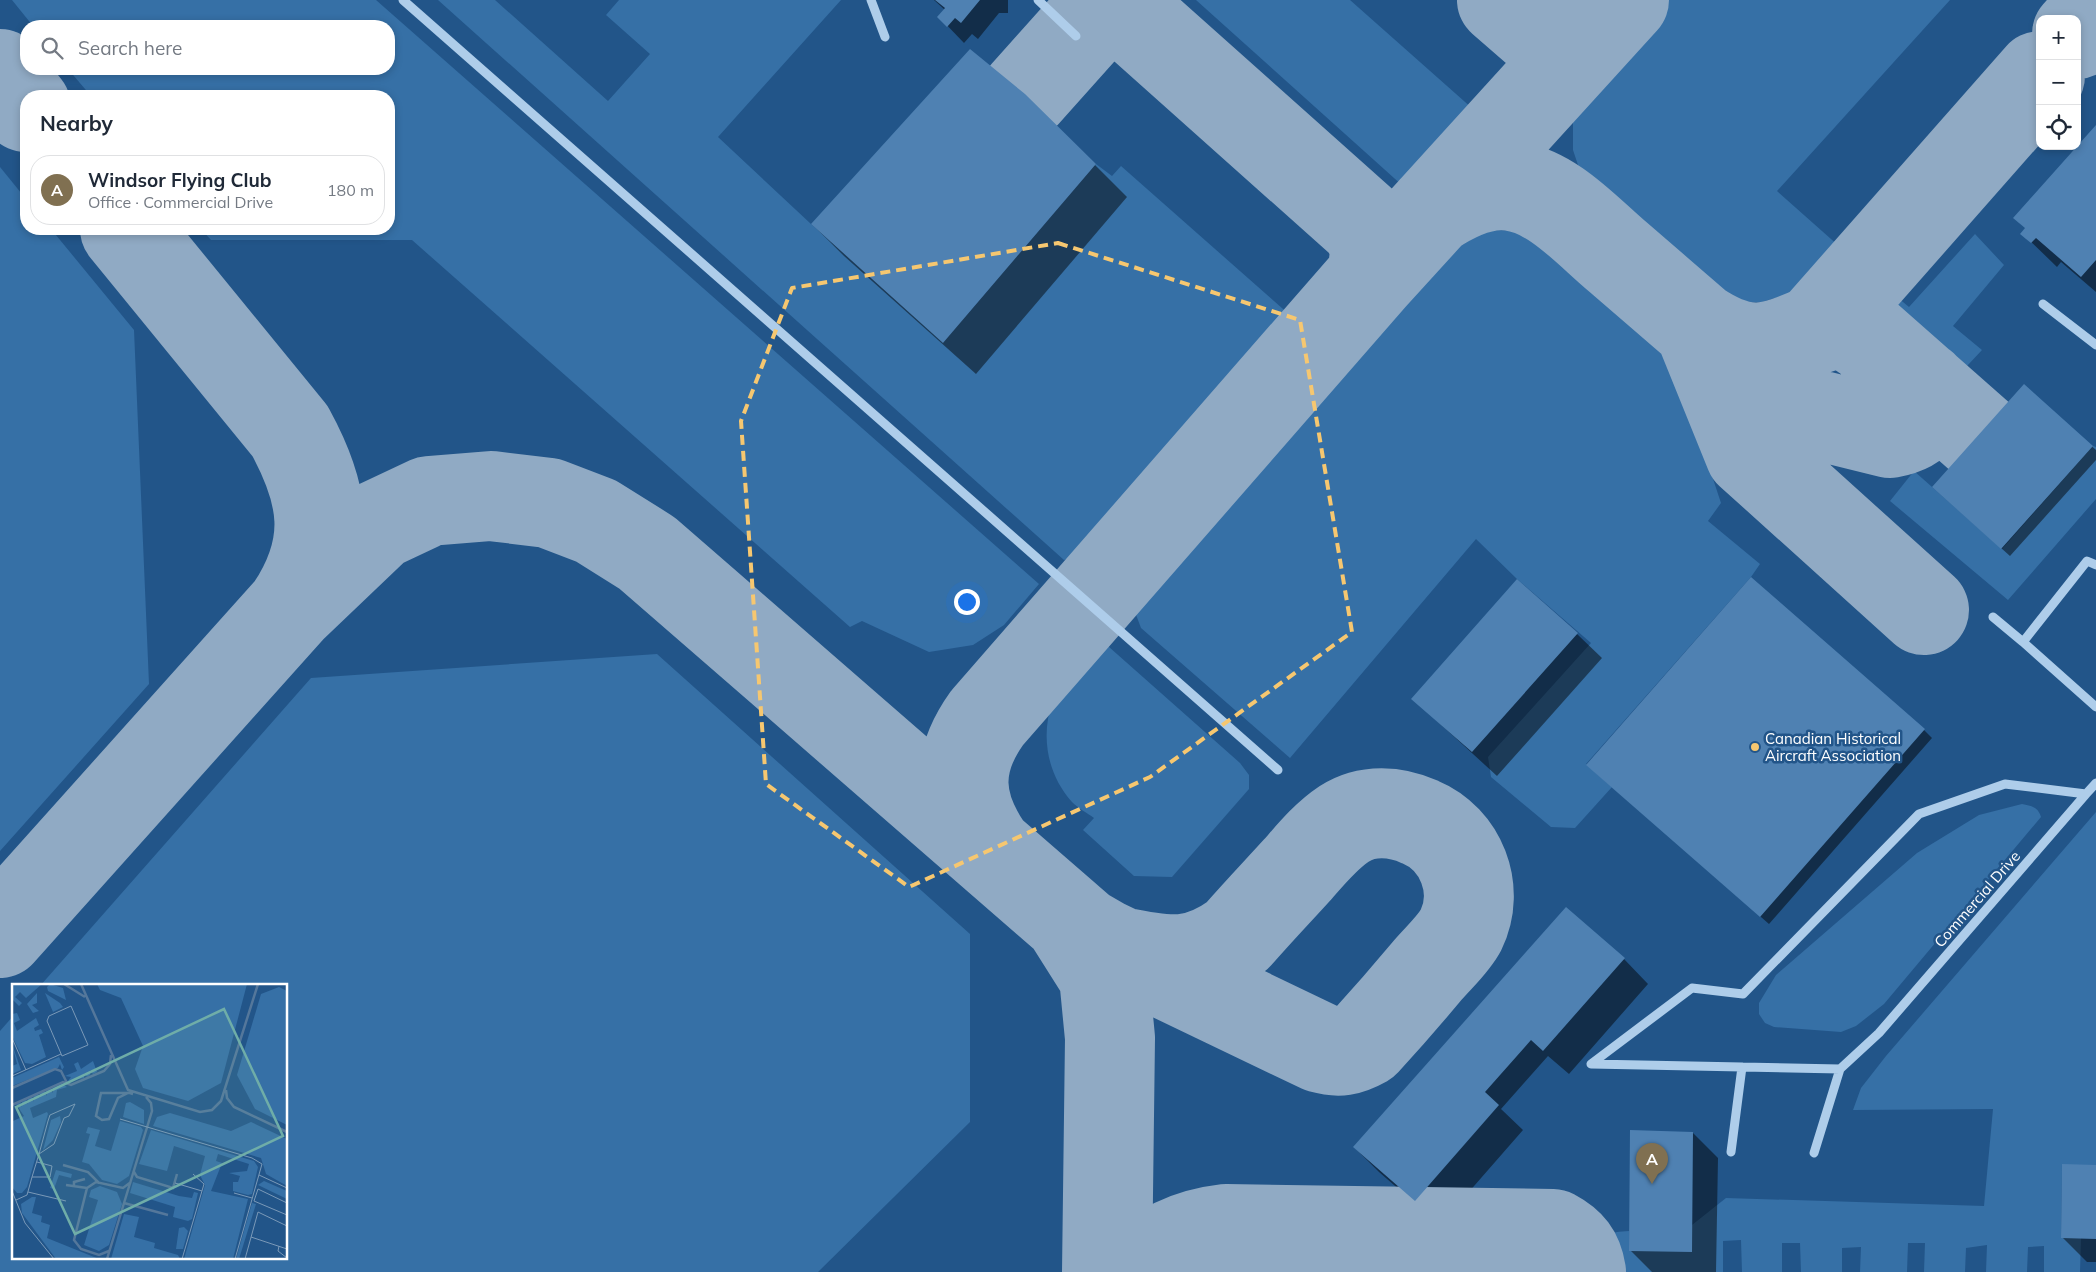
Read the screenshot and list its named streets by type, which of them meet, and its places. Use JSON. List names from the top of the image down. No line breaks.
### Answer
{"streets":{"street":["Commercial Drive"]},"places":["Canadian Historical Aircraft Association"],"page":{"map_buttons":["+","−"],"search":"Search here","heading":"Nearby","list":[{"mark":"A","name":"Windsor Flying Club","note":"Office · Commercial Drive","value":"180 m"}],"pins":"A"}}
